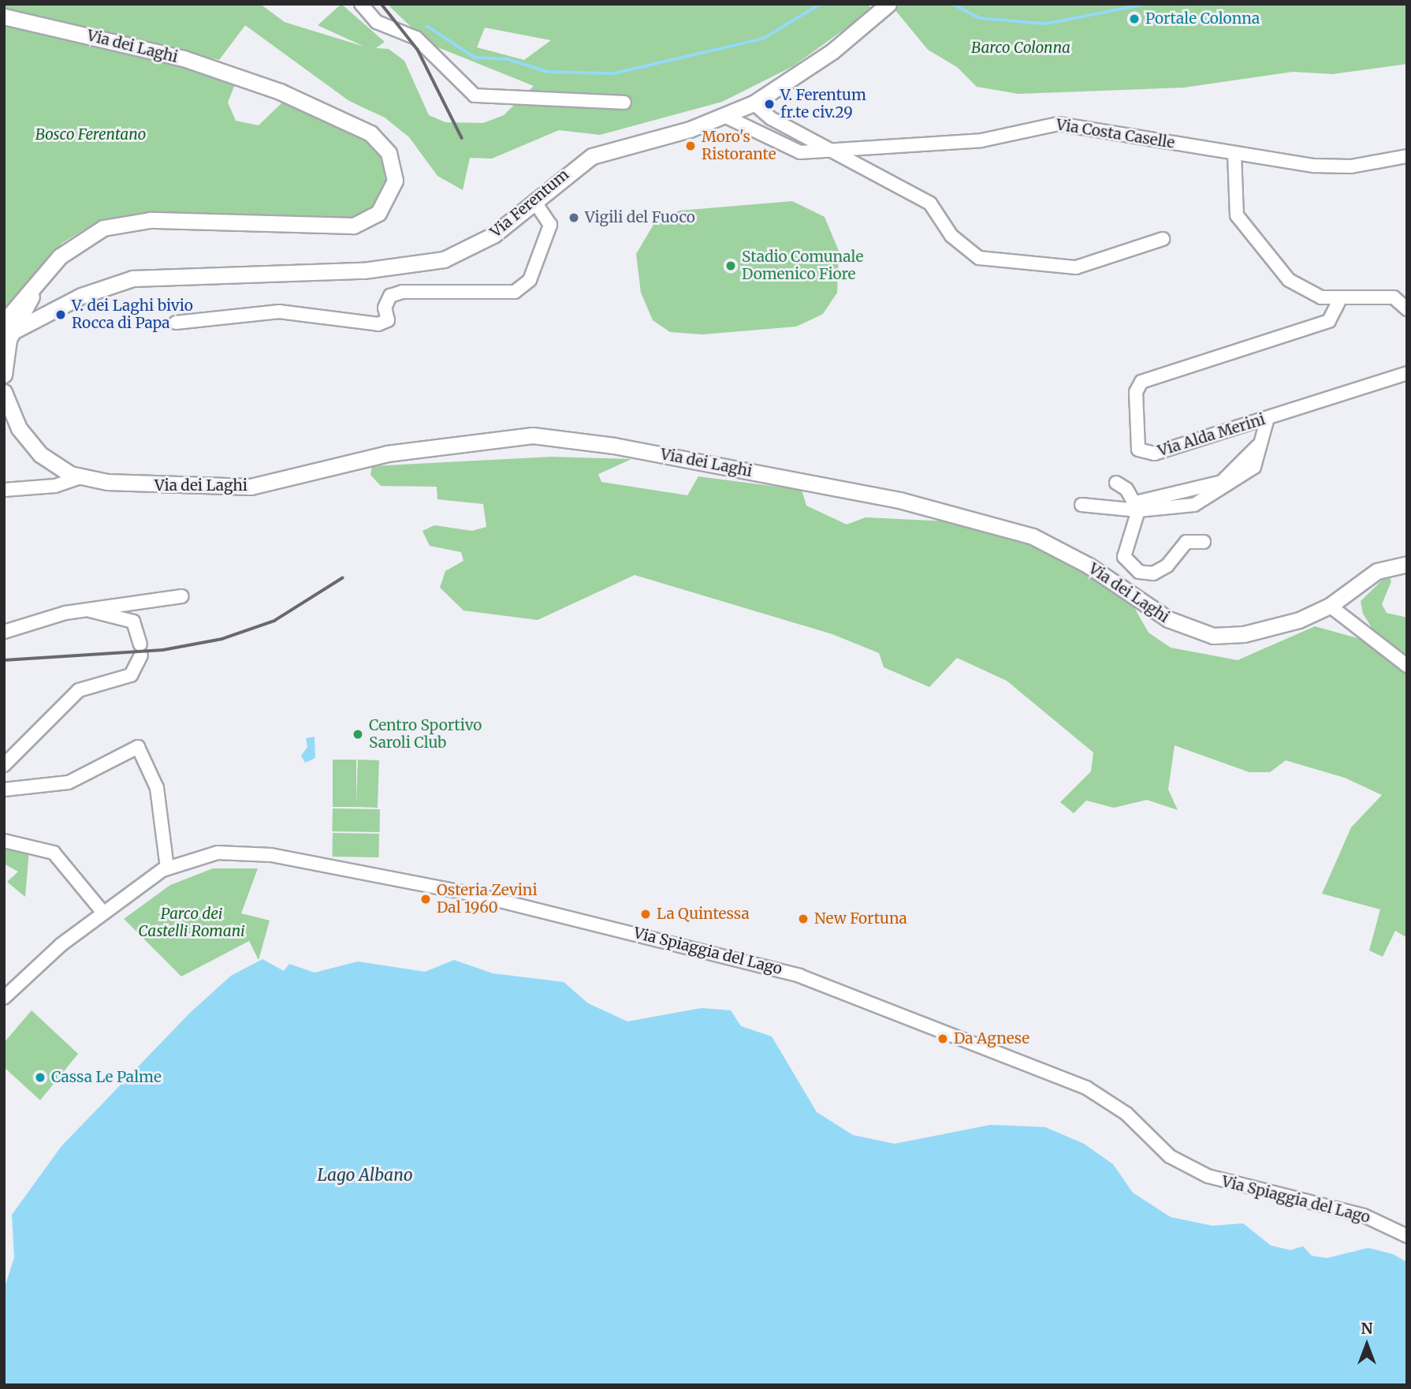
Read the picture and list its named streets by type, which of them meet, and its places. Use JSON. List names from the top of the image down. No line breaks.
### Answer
{"streets":{"main road":["Via dei Laghi","Via Ferentum"],"street":["Via Costa Caselle","Via Alda Merini","Via Spiaggia del Lago"]},"crossings":[["Via dei Laghi","Via Ferentum"],["Via Costa Caselle","Via Ferentum"]],"water":["Lago Albano"],"parks":["Barco Colonna","Bosco Ferentano","Parco dei Castelli Romani"],"places":["Portale Colonna","V. Ferentum fr.te civ.29","Moro's Ristorante","Vigili del Fuoco","Stadio Comunale Domenico Fiore","V. dei Laghi bivio Rocca di Papa","Centro Sportivo Saroli Club","Osteria Zevini Dal 1960","La Quintessa","New Fortuna","Da Agnese","Cassa Le Palme"],"north":"top"}
